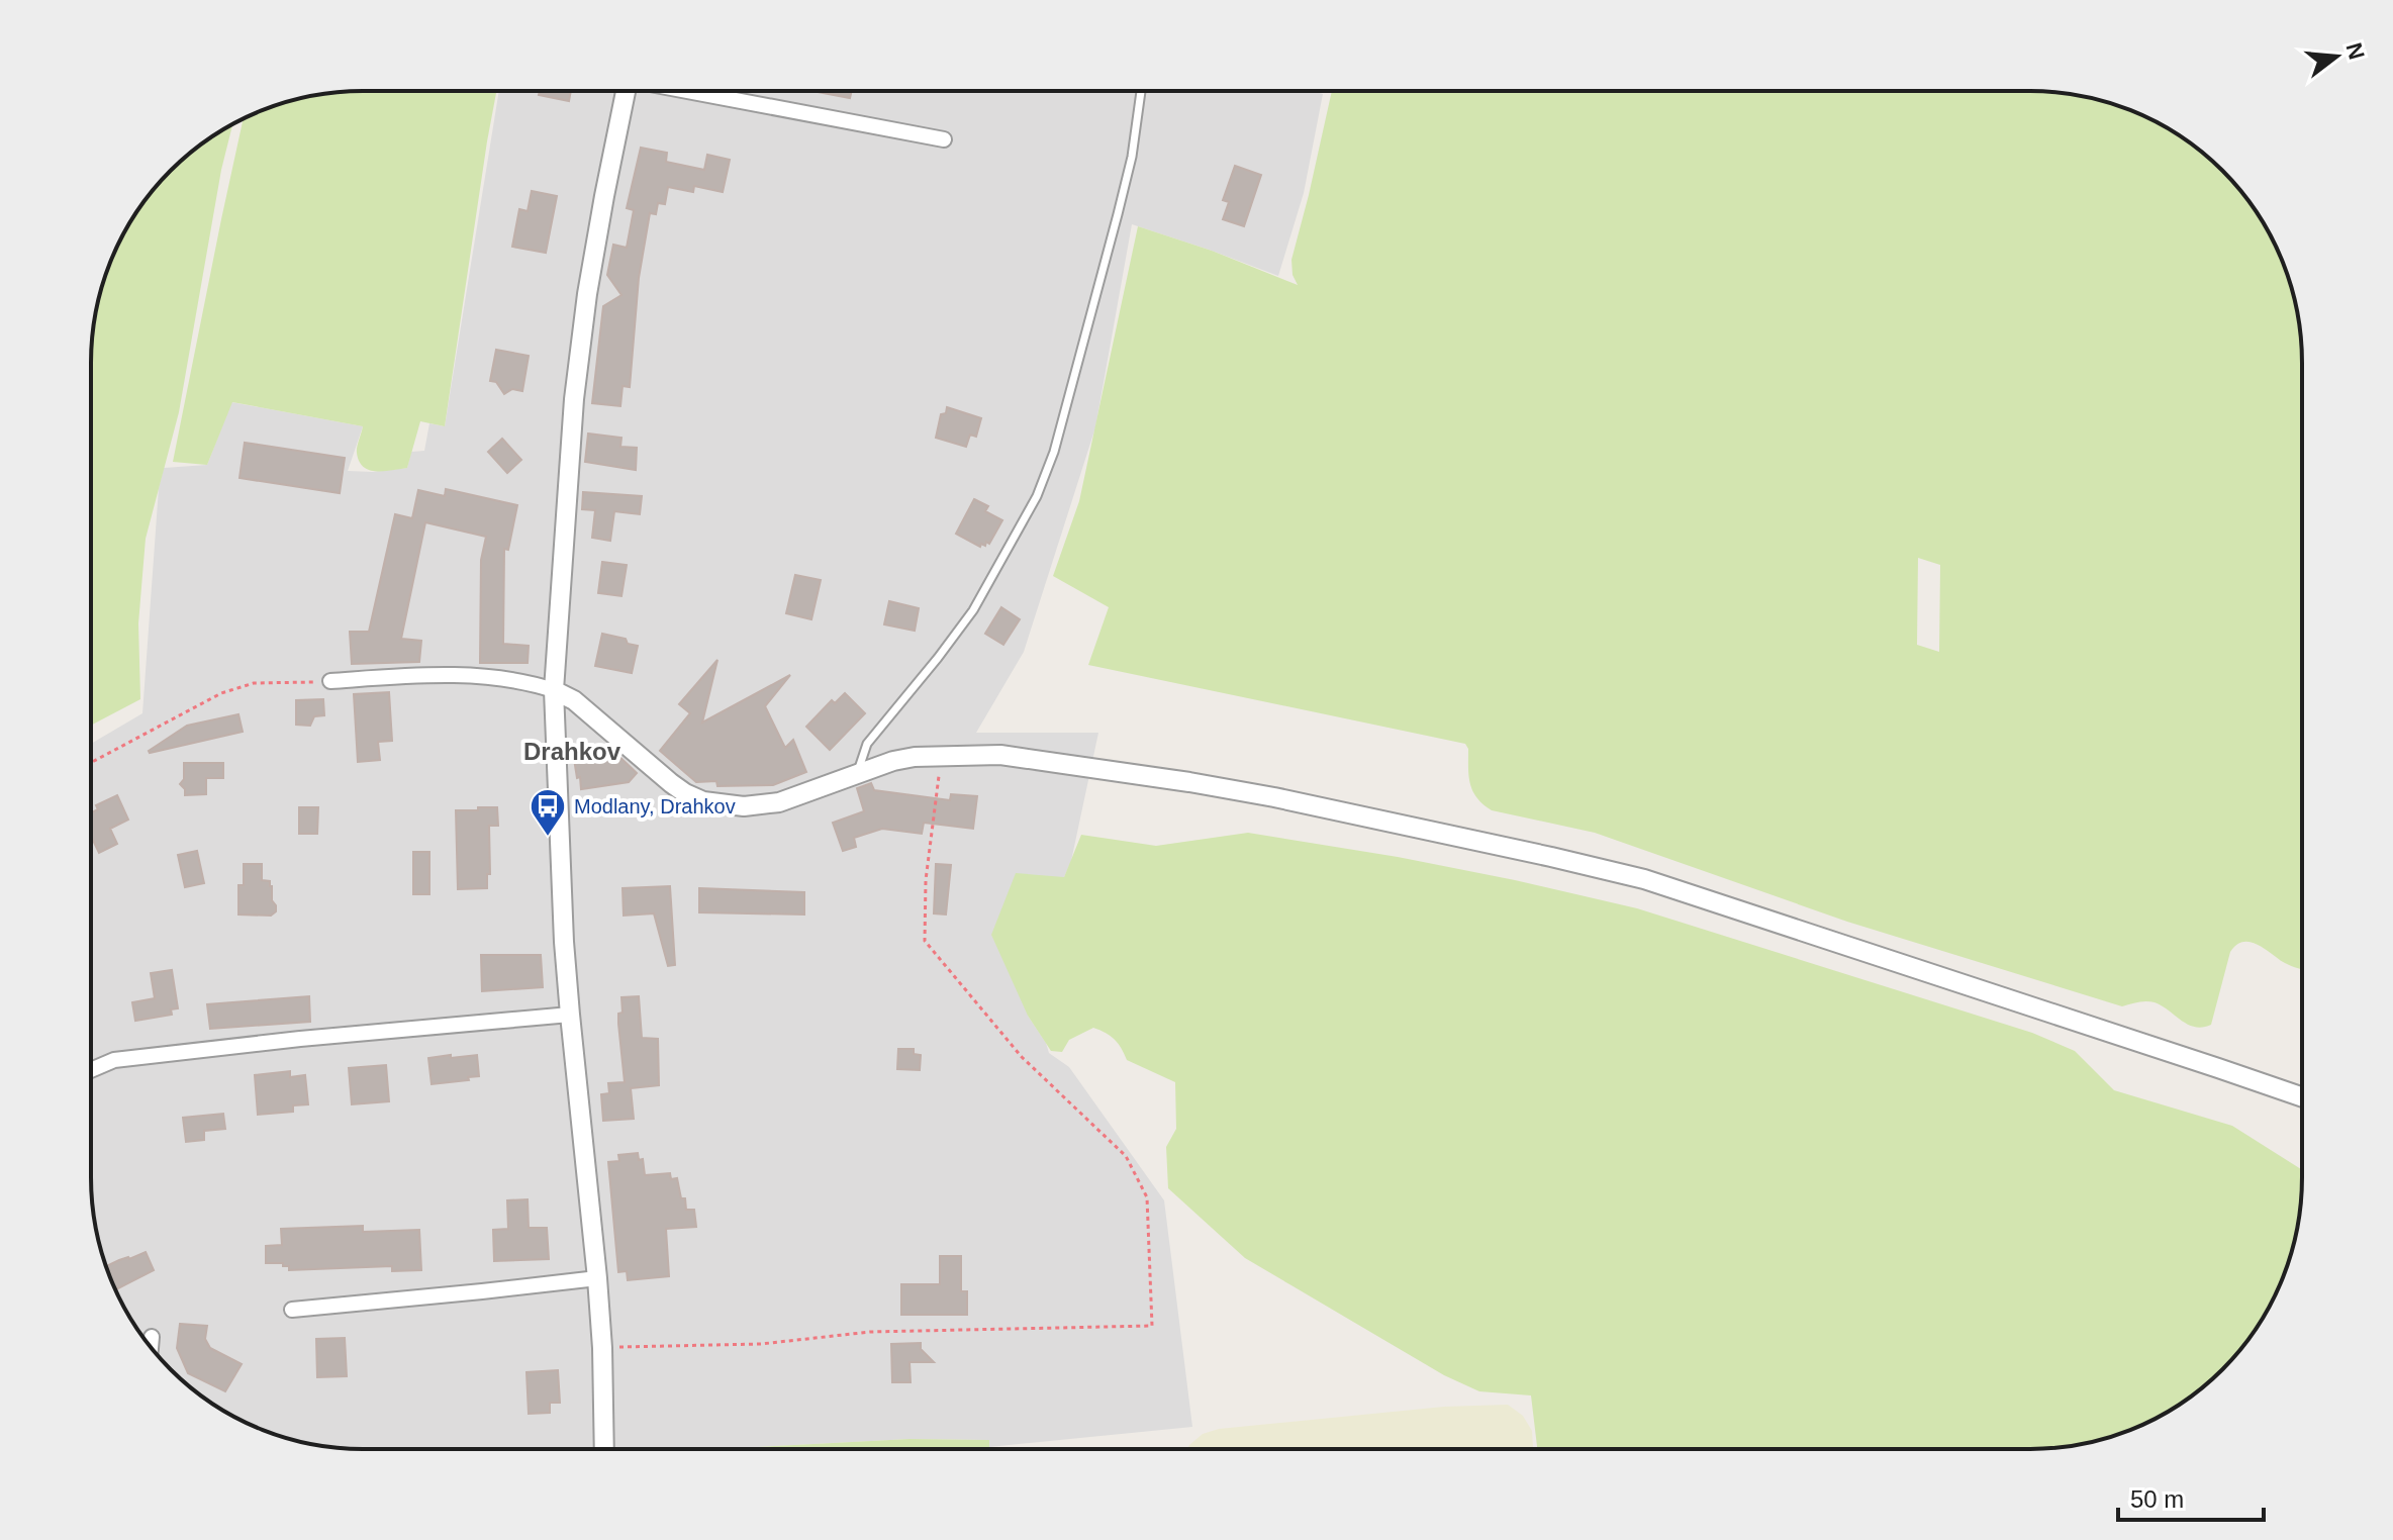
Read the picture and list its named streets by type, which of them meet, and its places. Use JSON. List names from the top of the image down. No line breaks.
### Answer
{"districts":["Drahkov"],"places":{"bus stop":["Modlany, Drahkov"]},"scale_bar":"50 m","north":"right"}
